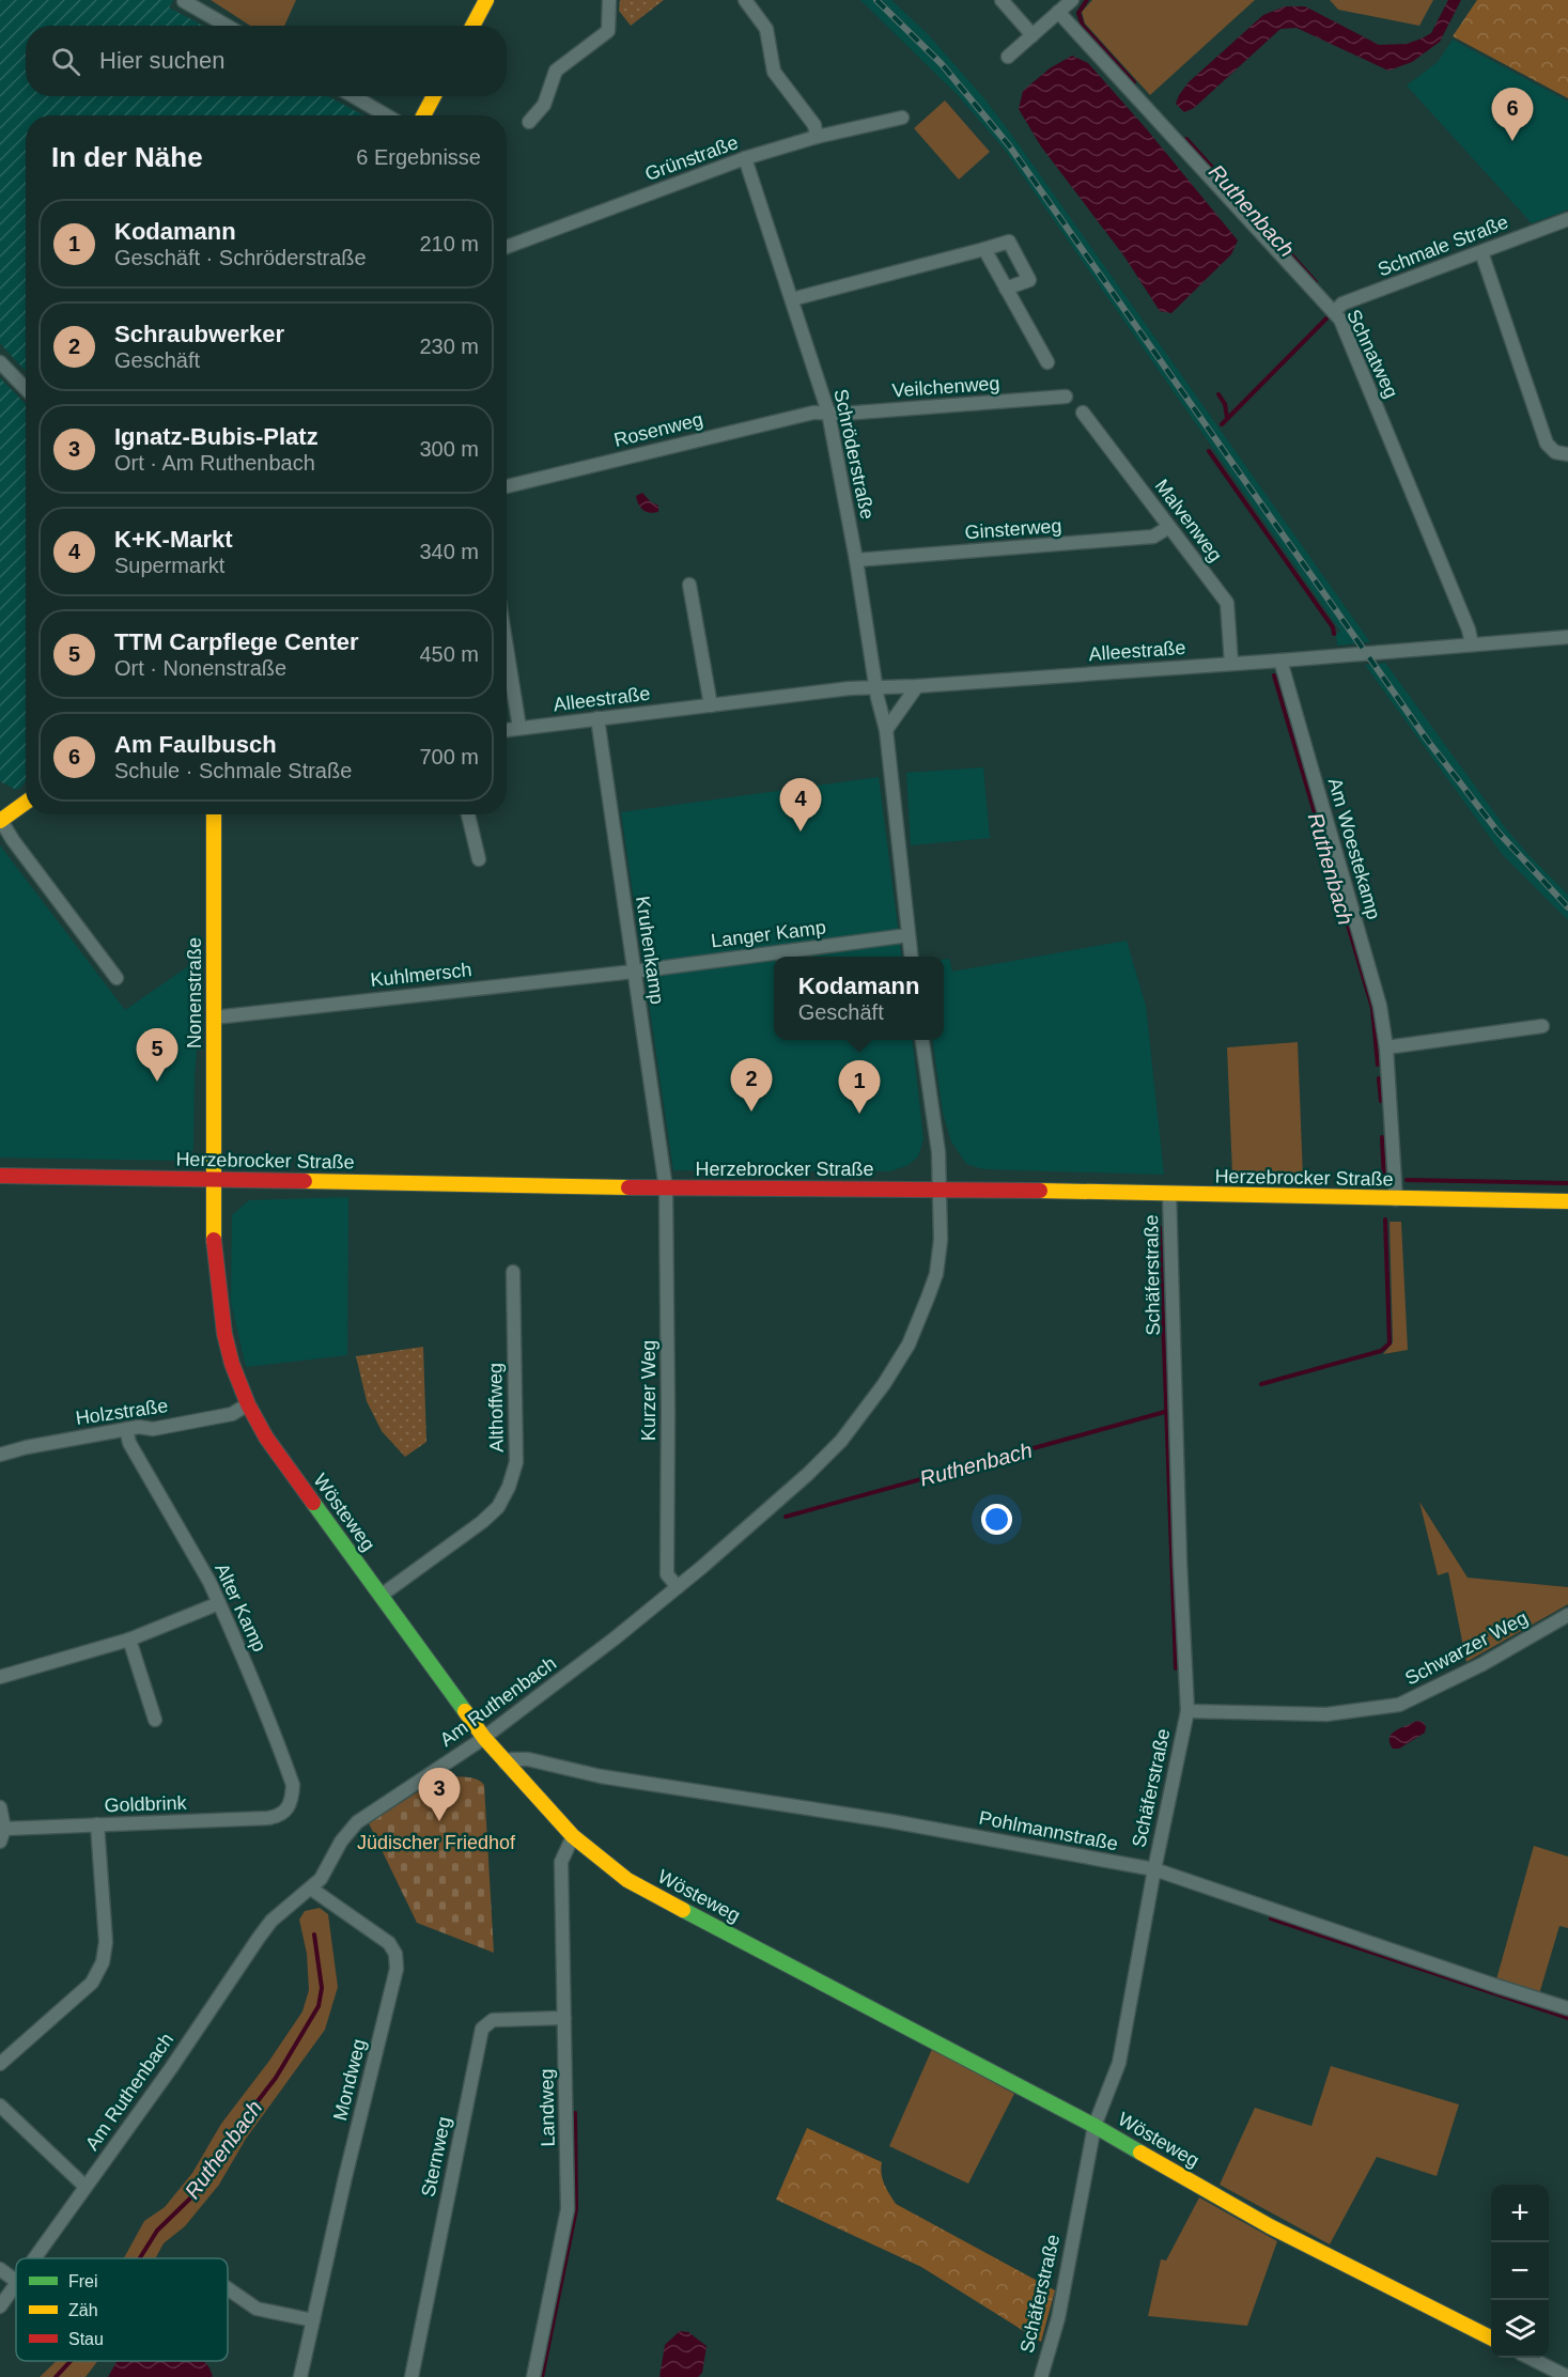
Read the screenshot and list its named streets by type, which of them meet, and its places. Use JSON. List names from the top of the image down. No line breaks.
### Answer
{"streets":{"street":["Grünstraße","Schmale Straße","Schnatweg","Veilchenweg","Rosenweg","Schröderstraße","Malvenweg","Ginsterweg","Alleestraße","Am Woestekamp","Langer Kamp","Kruhenkamp","Kuhlmersch","Nonenstraße","Herzebrocker Straße","Schäferstraße","Kurzer Weg","Althoffweg","Holzstraße","Wösteweg","Alter Kamp","Schwarzer Weg","Am Ruthenbach","Goldbrink","Pohlmannstraße","Mondweg","Landweg","Sternweg"]},"crossings":[["Grünstraße","Schröderstraße"],["Schmale Straße","Schnatweg"],["Schnatweg","Alleestraße"],["Veilchenweg","Rosenweg"],["Veilchenweg","Schröderstraße"],["Rosenweg","Schröderstraße"],["Schröderstraße","Ginsterweg"],["Schröderstraße","Alleestraße"],["Schröderstraße","Langer Kamp"],["Malvenweg","Ginsterweg"],["Malvenweg","Alleestraße"],["Alleestraße","Am Woestekamp"],["Alleestraße","Kruhenkamp"],["Am Woestekamp","Herzebrocker Straße"],["Langer Kamp","Kruhenkamp"],["Langer Kamp","Kuhlmersch"],["Kruhenkamp","Kuhlmersch"],["Kruhenkamp","Herzebrocker Straße"],["Kruhenkamp","Kurzer Weg"],["Kuhlmersch","Nonenstraße"],["Nonenstraße","Herzebrocker Straße"],["Nonenstraße","Wösteweg"],["Herzebrocker Straße","Schäferstraße"],["Herzebrocker Straße","Kurzer Weg"],["Herzebrocker Straße","Wösteweg"],["Herzebrocker Straße","Am Ruthenbach"],["Schäferstraße","Wösteweg"],["Schäferstraße","Schwarzer Weg"],["Schäferstraße","Pohlmannstraße"],["Kurzer Weg","Am Ruthenbach"],["Althoffweg","Wösteweg"],["Holzstraße","Wösteweg"],["Holzstraße","Alter Kamp"],["Wösteweg","Am Ruthenbach"],["Wösteweg","Pohlmannstraße"],["Wösteweg","Landweg"],["Alter Kamp","Goldbrink"],["Am Ruthenbach","Mondweg"],["Landweg","Sternweg"]],"water":["Ruthenbach"],"parks":["Jüdischer Friedhof"],"legend":["Frei","Zäh","Stau"],"page":{"search":"Hier suchen","pins":["6","4","5","2","1","3"],"heading":["In der Nähe","6 Ergebnisse"],"list":[{"mark":"1","name":"Kodamann","note":"Geschäft · Schröderstraße","value":"210 m"},{"mark":"2","name":"Schraubwerker","note":"Geschäft","value":"230 m"},{"mark":"3","name":"Ignatz-Bubis-Platz","note":"Ort · Am Ruthenbach","value":"300 m"},{"mark":"4","name":"K+K-Markt","note":"Supermarkt","value":"340 m"},{"mark":"5","name":"TTM Carpflege Center","note":"Ort · Nonenstraße","value":"450 m"},{"mark":"6","name":"Am Faulbusch","note":"Schule · Schmale Straße","value":"700 m"}],"popup":["Kodamann","Geschäft"],"map_buttons":["+","−"]}}
